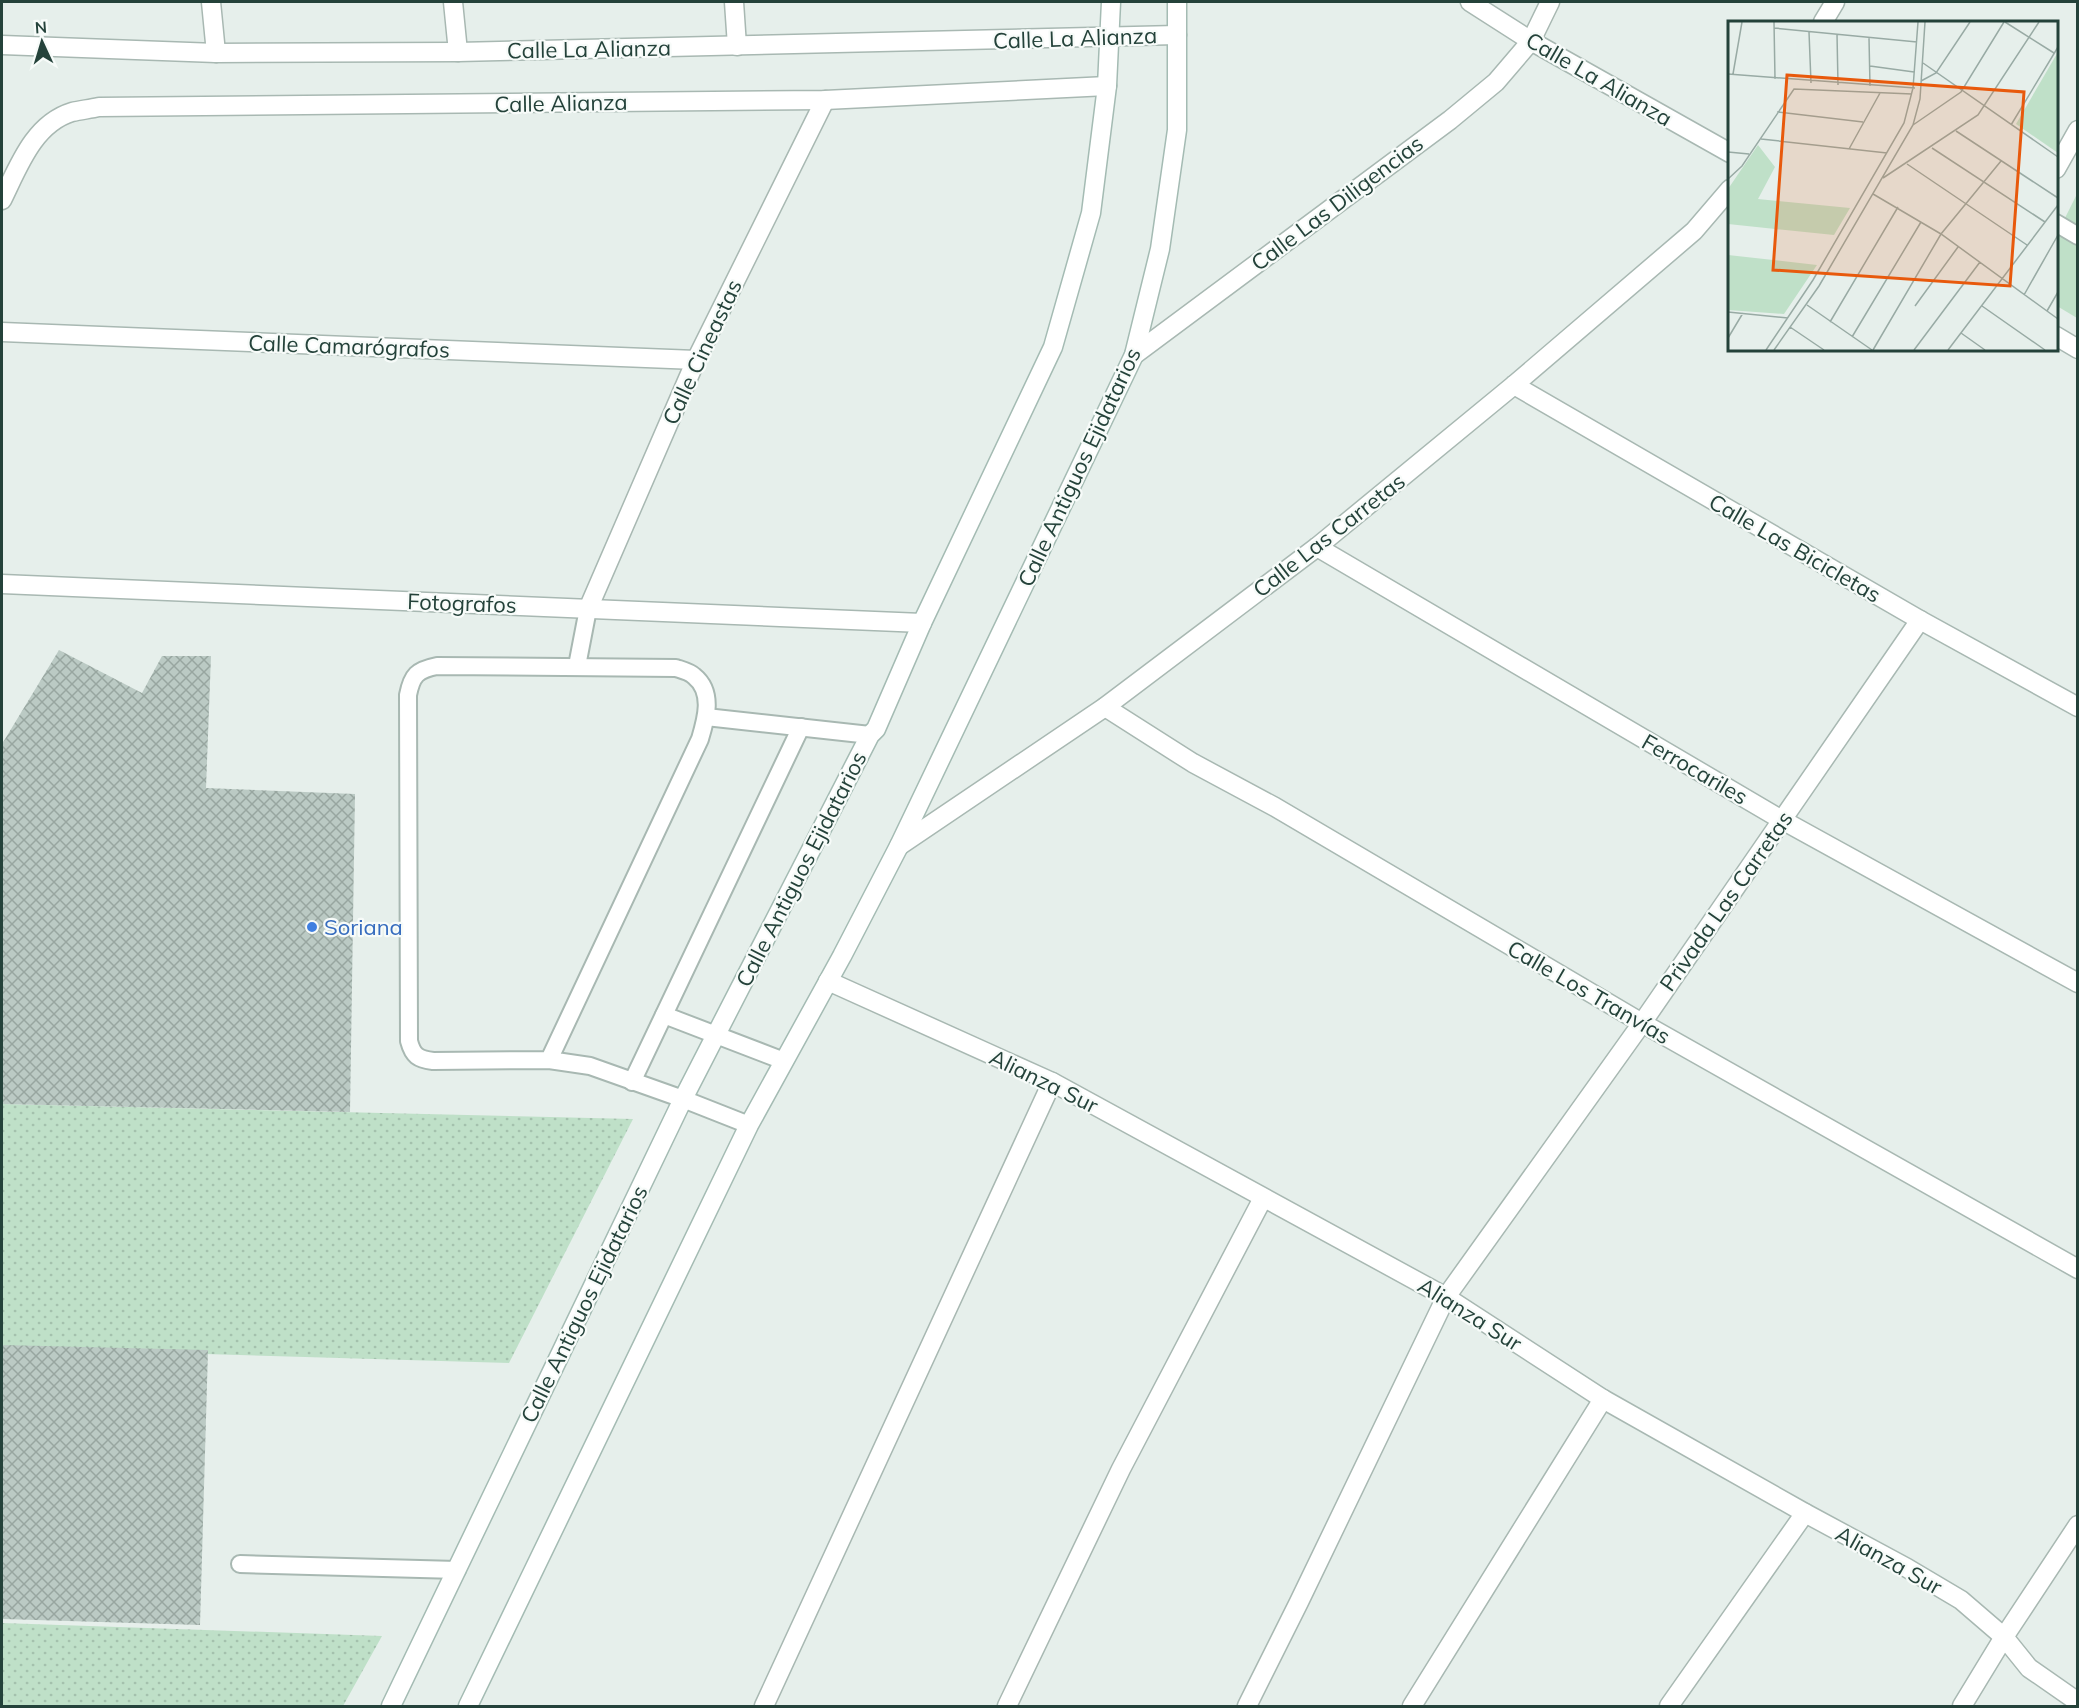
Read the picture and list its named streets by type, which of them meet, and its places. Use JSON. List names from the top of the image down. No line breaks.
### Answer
{"streets":{"street":["Calle La Alianza","Calle Alianza","Calle Las Diligencias","Calle Camarógrafos","Calle Cineastas","Calle Antiguos Ejidatarios","Calle Las Carretas","Calle Las Bicicletas","Fotografos","Ferrocariles","Privada Las Carretas","Calle Los Tranvías","Alianza Sur"]},"crossings":[["Calle La Alianza","Calle Las Diligencias"],["Calle La Alianza","Calle Antiguos Ejidatarios"],["Calle Alianza","Calle Cineastas"],["Calle Alianza","Calle Antiguos Ejidatarios"],["Calle Las Diligencias","Calle Antiguos Ejidatarios"],["Calle Camarógrafos","Calle Cineastas"],["Calle Cineastas","Fotografos"],["Calle Antiguos Ejidatarios","Calle Las Carretas"],["Calle Antiguos Ejidatarios","Fotografos"],["Calle Antiguos Ejidatarios","Alianza Sur"],["Calle Las Carretas","Calle Las Bicicletas"],["Calle Las Carretas","Ferrocariles"],["Calle Las Carretas","Calle Los Tranvías"],["Calle Las Bicicletas","Privada Las Carretas"],["Ferrocariles","Privada Las Carretas"],["Privada Las Carretas","Calle Los Tranvías"],["Privada Las Carretas","Alianza Sur"]],"places":["Soriana"],"north":"top"}
